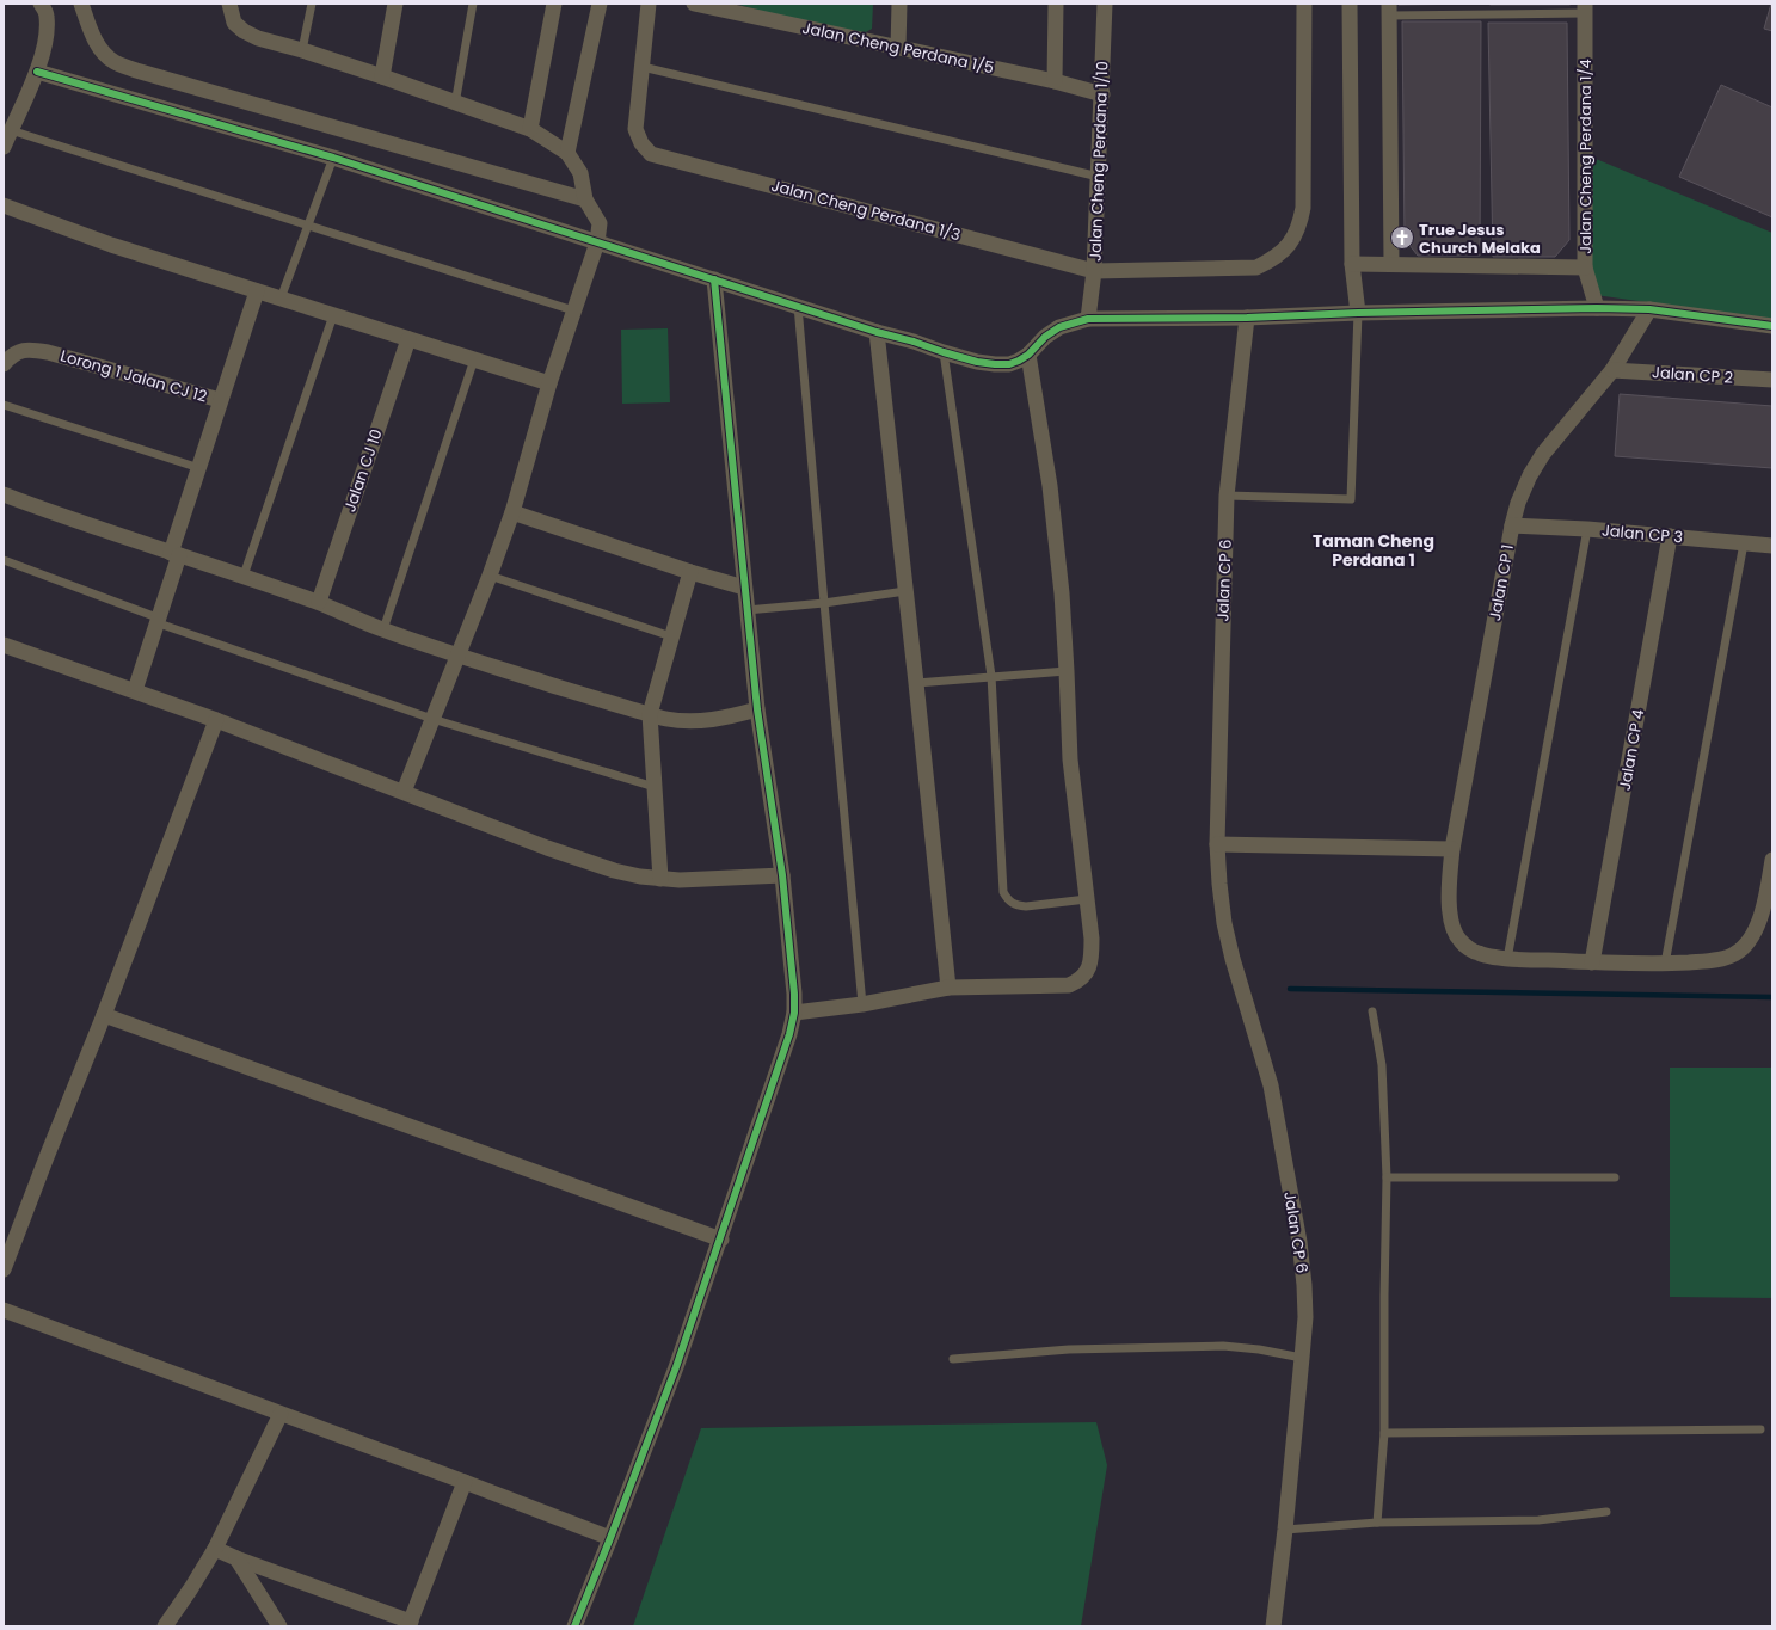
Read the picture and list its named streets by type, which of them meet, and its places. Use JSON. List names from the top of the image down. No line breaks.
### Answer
{"streets":{"street":["Jalan Cheng Perdana 1/5","Jalan Cheng Perdana 1/4","Jalan Cheng Perdana 1/10","Jalan Cheng Perdana 1/3","Jalan CP 2","Lorong 1 Jalan CJ 12","Jalan CJ 10","Jalan CP 3","Jalan CP 6","Jalan CP 1","Jalan CP 4"]},"crossings":[["Jalan Cheng Perdana 1/5","Jalan Cheng Perdana 1/10"],["Jalan Cheng Perdana 1/10","Jalan Cheng Perdana 1/3"],["Jalan CP 2","Jalan CP 1"],["Jalan CP 3","Jalan CP 1"],["Jalan CP 3","Jalan CP 4"],["Jalan CP 1","Jalan CP 4"]],"districts":["Taman Cheng Perdana 1"],"places":{"church":["True Jesus Church Melaka"]}}
